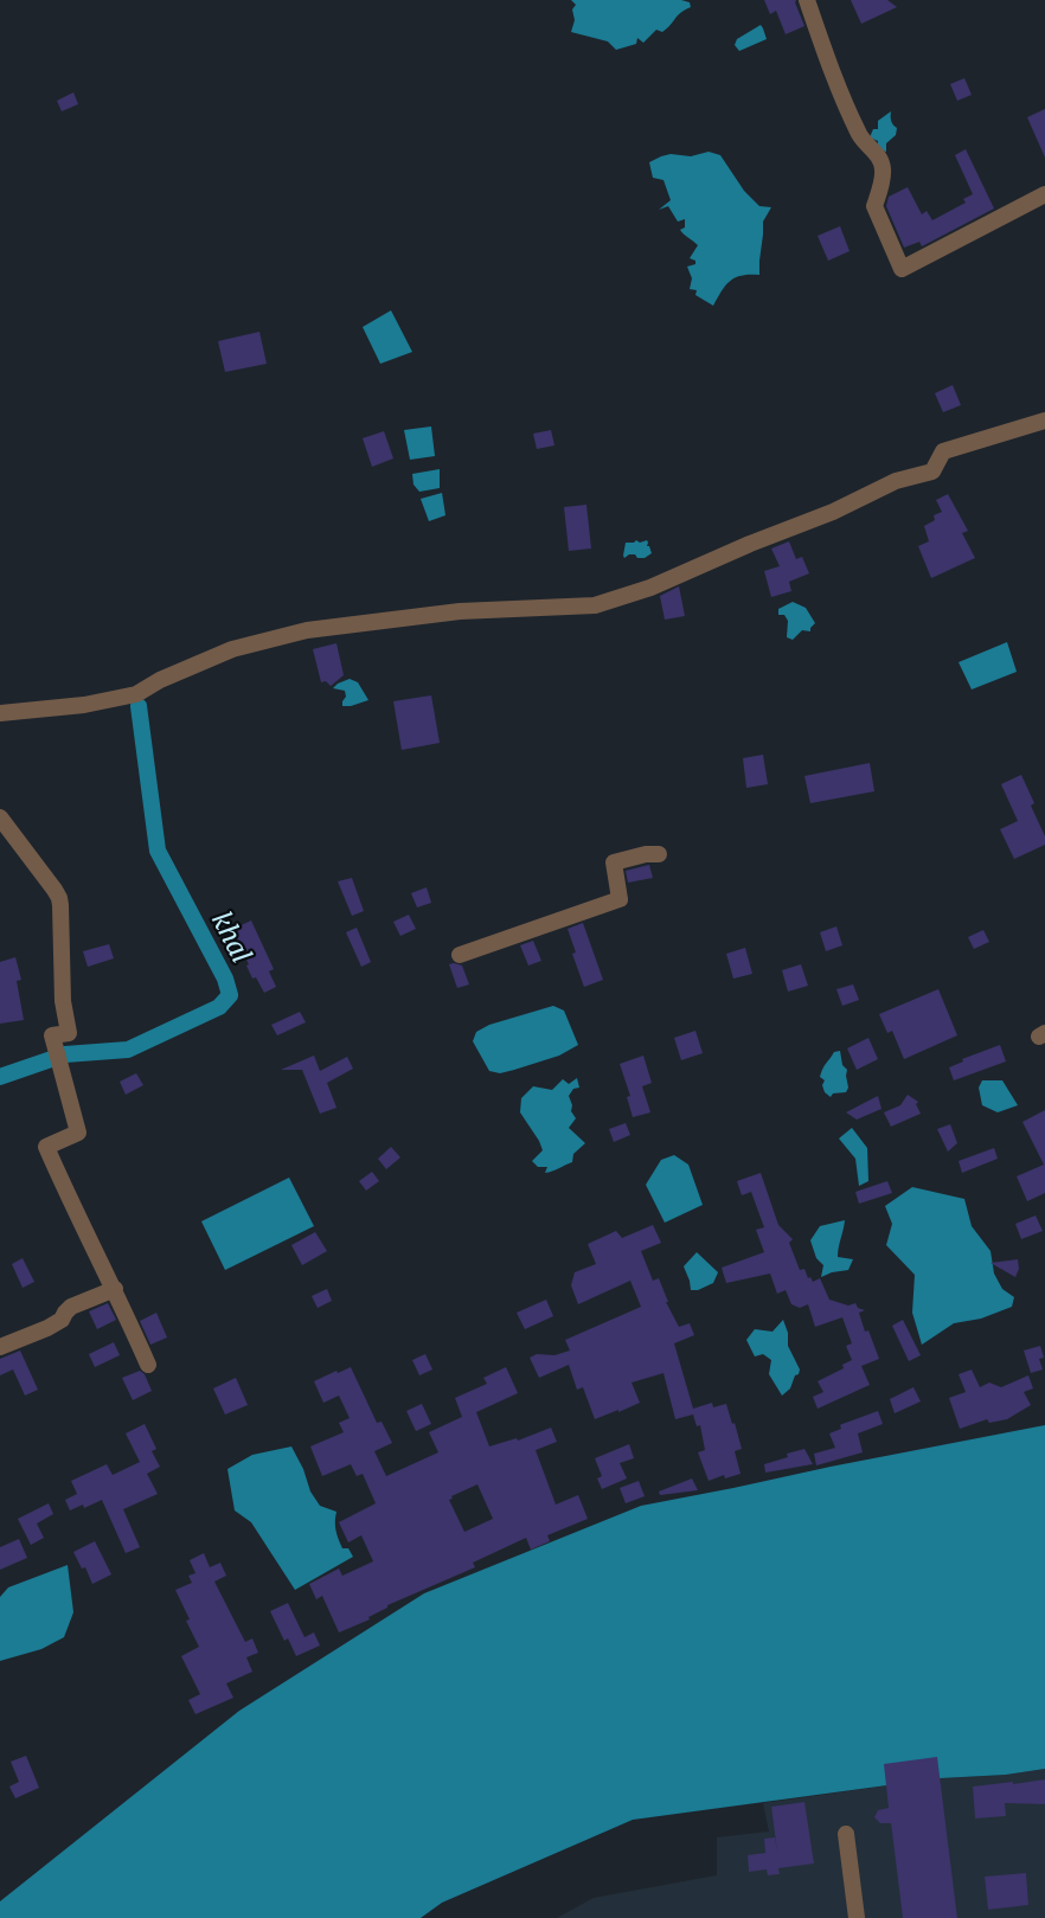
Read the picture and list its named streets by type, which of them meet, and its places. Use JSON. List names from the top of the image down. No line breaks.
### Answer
{"water":["khal"]}
